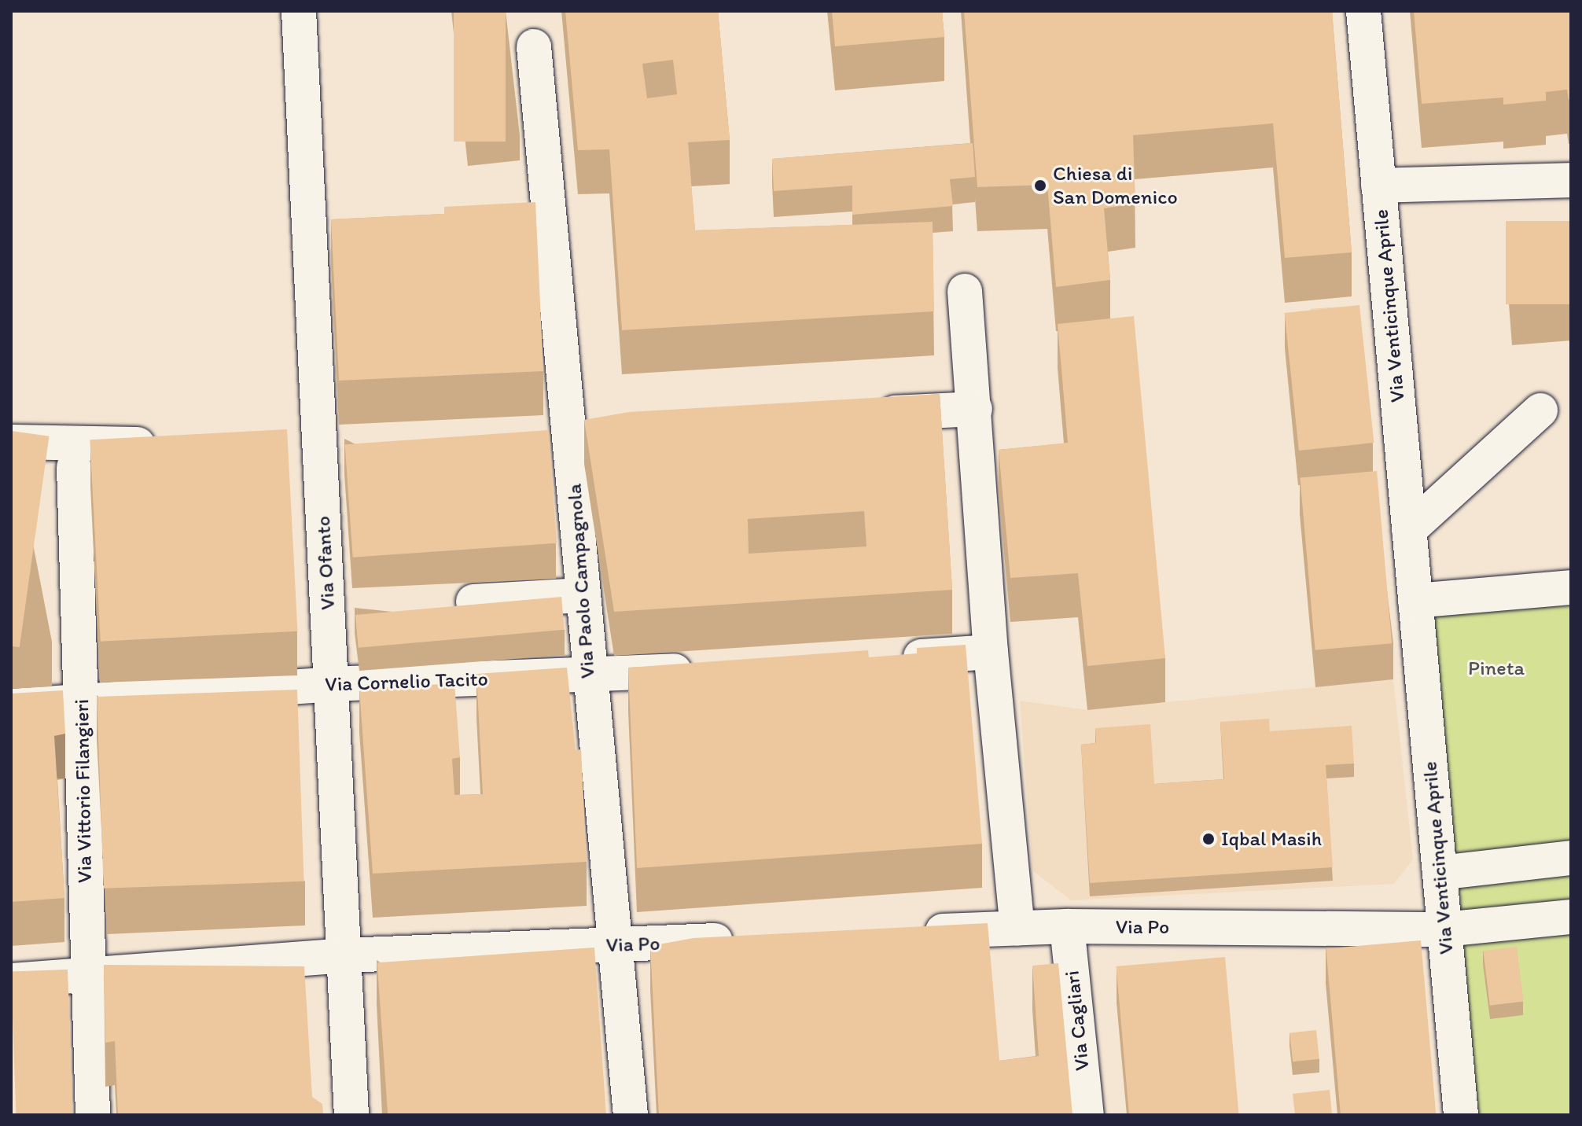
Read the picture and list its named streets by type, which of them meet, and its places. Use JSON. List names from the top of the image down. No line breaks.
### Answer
{"streets":{"street":["Via Venticinque Aprile","Via Ofanto","Via Paolo Campagnola","Via Cornelio Tacito","Via Vittorio Filangieri","Via Po","Via Cagliari"]},"crossings":[["Via Venticinque Aprile","Via Po"],["Via Ofanto","Via Cornelio Tacito"],["Via Ofanto","Via Po"],["Via Paolo Campagnola","Via Cornelio Tacito"],["Via Paolo Campagnola","Via Po"],["Via Cornelio Tacito","Via Vittorio Filangieri"],["Via Vittorio Filangieri","Via Po"],["Via Po","Via Cagliari"]],"parks":["Pineta"],"places":["Chiesa di San Domenico","Iqbal Masih"]}
